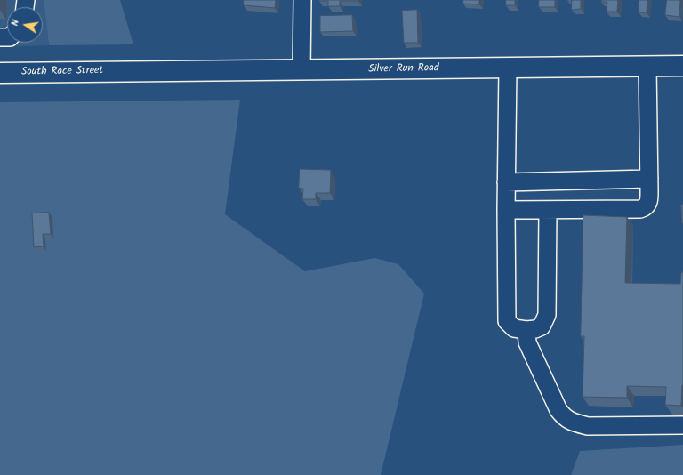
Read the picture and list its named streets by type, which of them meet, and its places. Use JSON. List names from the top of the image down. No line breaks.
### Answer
{"streets":{"main road":["Silver Run Road","South Race Street"]},"crossings":[["Silver Run Road","South Race Street"]],"north":"left"}
